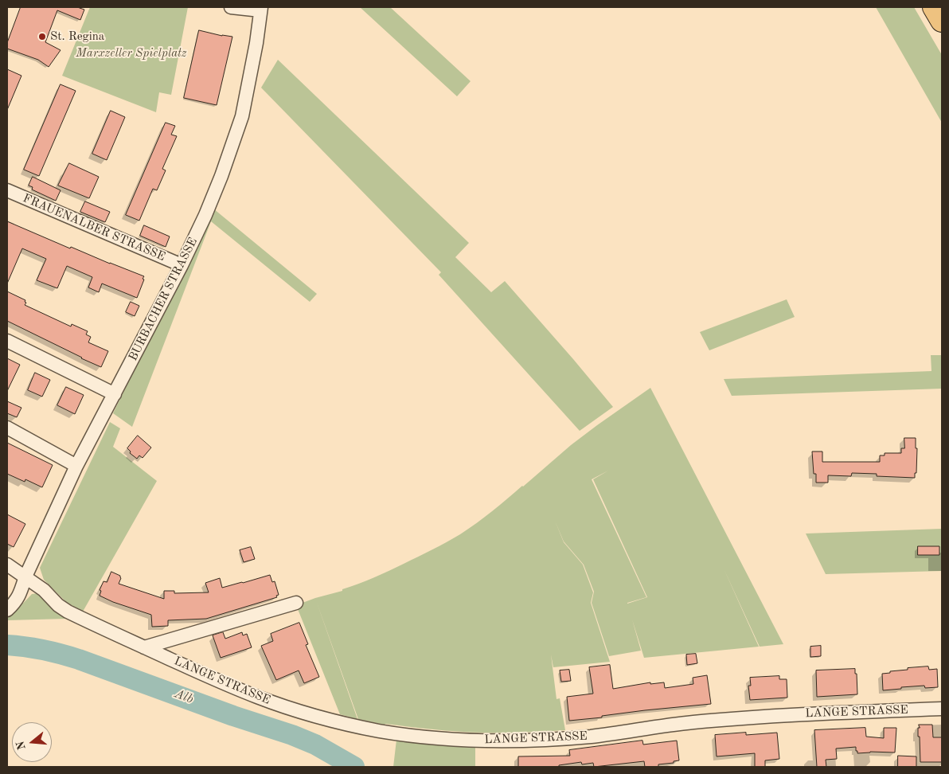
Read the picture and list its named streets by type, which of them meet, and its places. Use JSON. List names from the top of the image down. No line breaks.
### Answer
{"streets":{"street":["FRAUENALBER STRASSE","BURBACHER STRASSE","LANGE STRASSE"]},"crossings":[["FRAUENALBER STRASSE","BURBACHER STRASSE"],["BURBACHER STRASSE","LANGE STRASSE"]],"water":["Alb"],"parks":["Marxzeller Spielplatz"],"places":["St. Regina"],"north":"left"}
